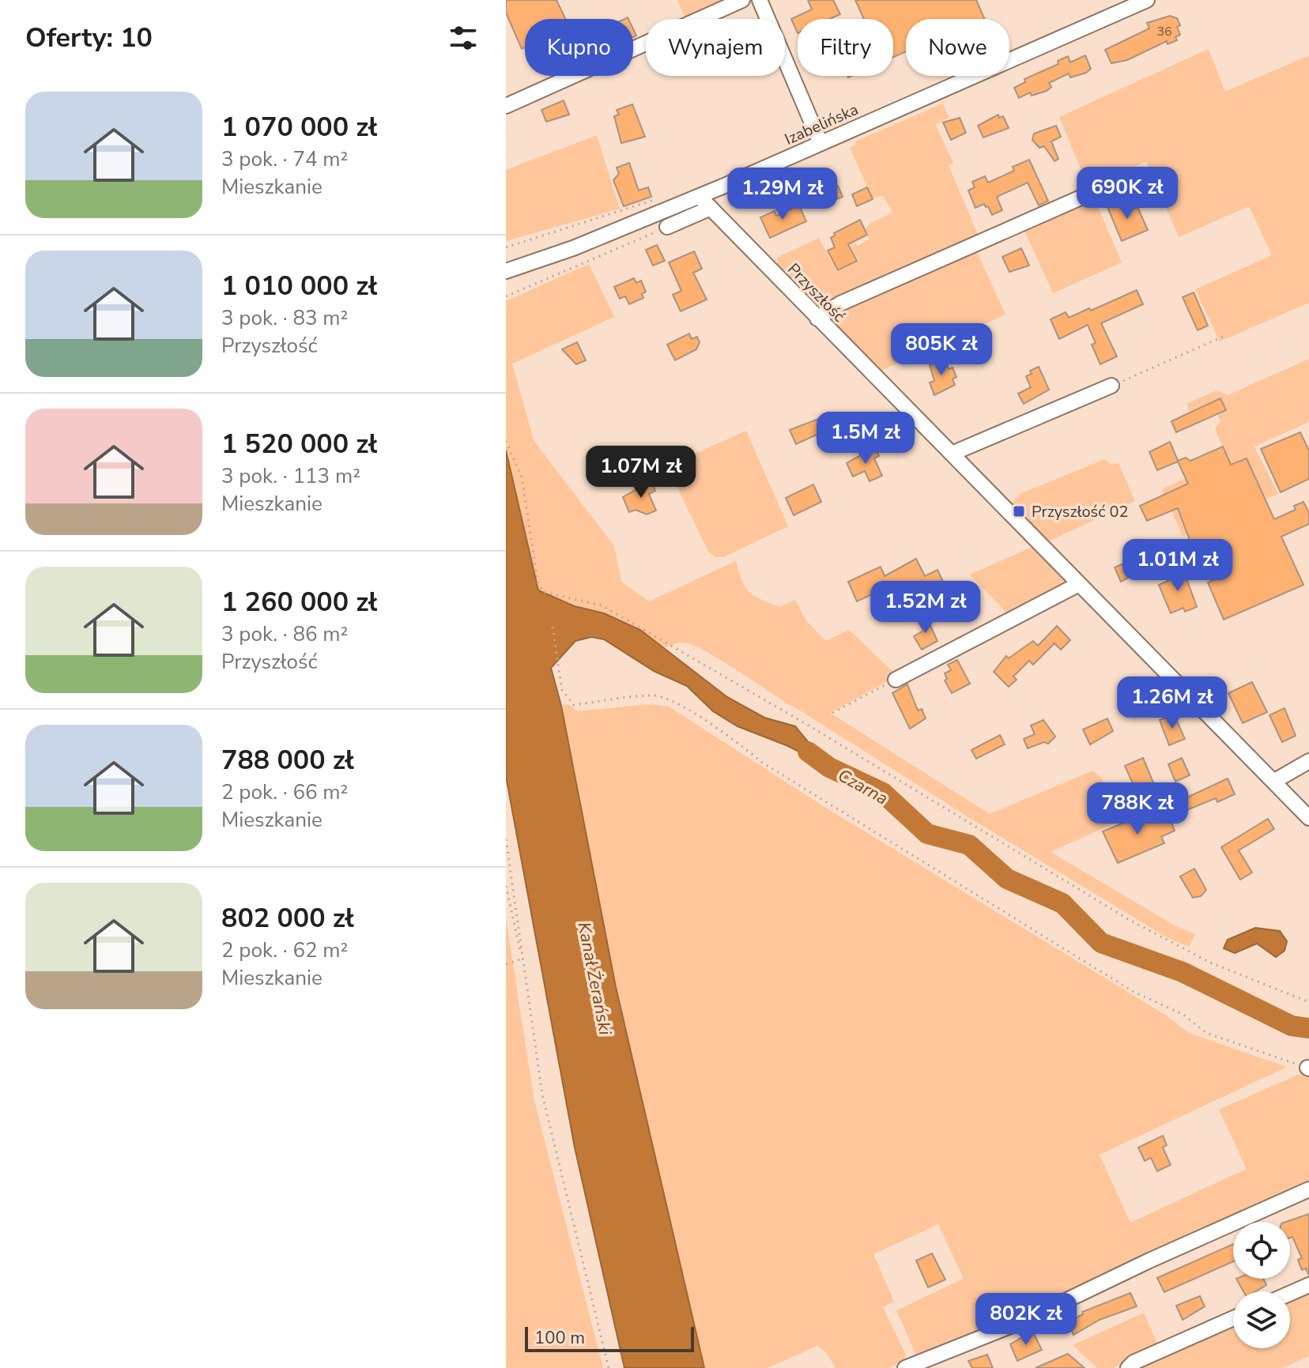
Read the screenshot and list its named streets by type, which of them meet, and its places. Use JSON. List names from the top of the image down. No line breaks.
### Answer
{"streets":{"street":["Izabelińska","Przyszłość"]},"crossings":[["Izabelińska","Przyszłość"]],"water":["Czarna","Kanał Żerański"],"places":{"transit":["Przyszłość 02"]},"house_numbers":["36"],"scale_bar":"100 m","page":{"heading":"Oferty: 10","chip":["Kupno","Wynajem","Filtry","Nowe"],"list":[{"name":"1 070 000 zł","note":"3 pok. · 74 m² · Mieszkanie"},{"name":"1 010 000 zł","note":"3 pok. · 83 m² · Przyszłość"},{"name":"1 520 000 zł","note":"3 pok. · 113 m² · Mieszkanie"},{"name":"1 260 000 zł","note":"3 pok. · 86 m² · Przyszłość"},{"name":"788 000 zł","note":"2 pok. · 66 m² · Mieszkanie"},{"name":"802 000 zł","note":"2 pok. · 62 m² · Mieszkanie"}],"price":["690K zł","1.29M zł","805K zł","1.5M zł","1.07M zł","1.01M zł","1.52M zł","1.26M zł","788K zł","802K zł"],"scale":"100 m"}}
